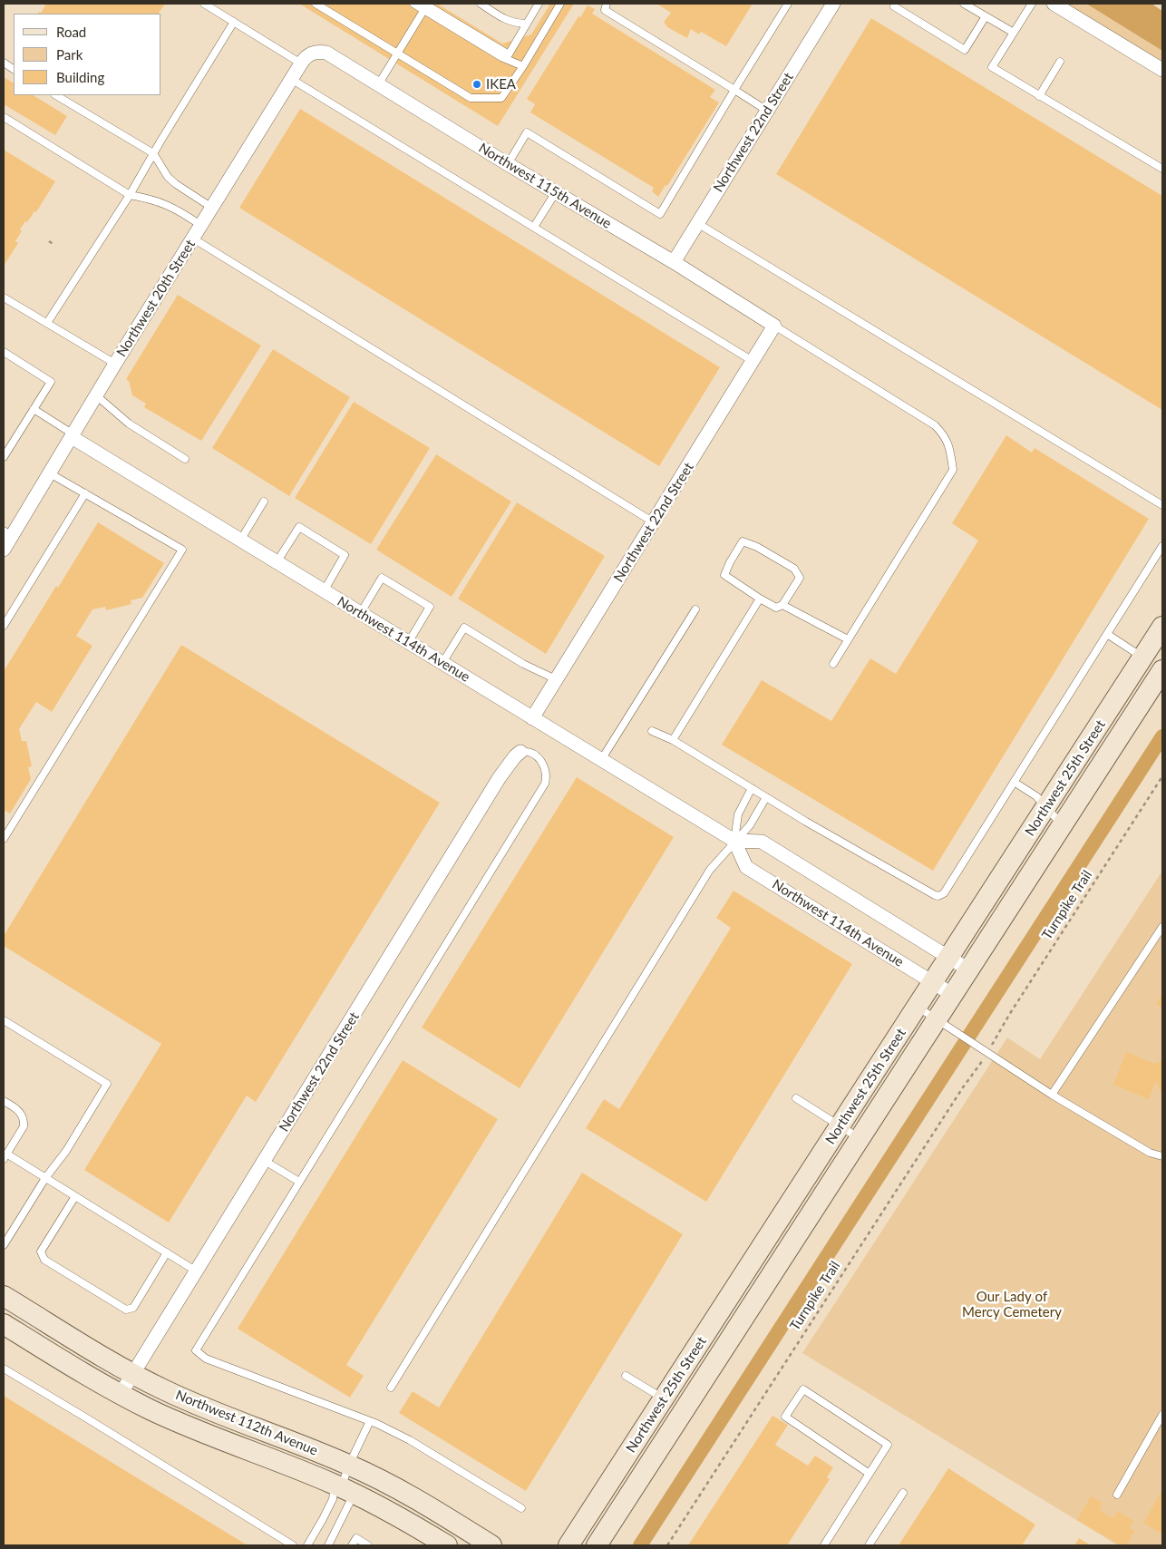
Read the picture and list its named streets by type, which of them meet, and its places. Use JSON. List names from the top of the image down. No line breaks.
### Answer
{"streets":{"main road":["Northwest 25th Street","Northwest 112th Avenue"],"street":["Northwest 22nd Street","Northwest 115th Avenue","Northwest 20th Street","Northwest 114th Avenue"],"path":["Turnpike Trail"]},"crossings":[["Northwest 22nd Street","Northwest 115th Avenue"],["Northwest 22nd Street","Northwest 114th Avenue"],["Northwest 22nd Street","Northwest 112th Avenue"],["Northwest 115th Avenue","Northwest 20th Street"],["Northwest 20th Street","Northwest 114th Avenue"],["Northwest 114th Avenue","Northwest 25th Street"]],"parks":["Our Lady of Mercy Cemetery"],"places":["IKEA"],"legend":["Road","Park","Building"]}
